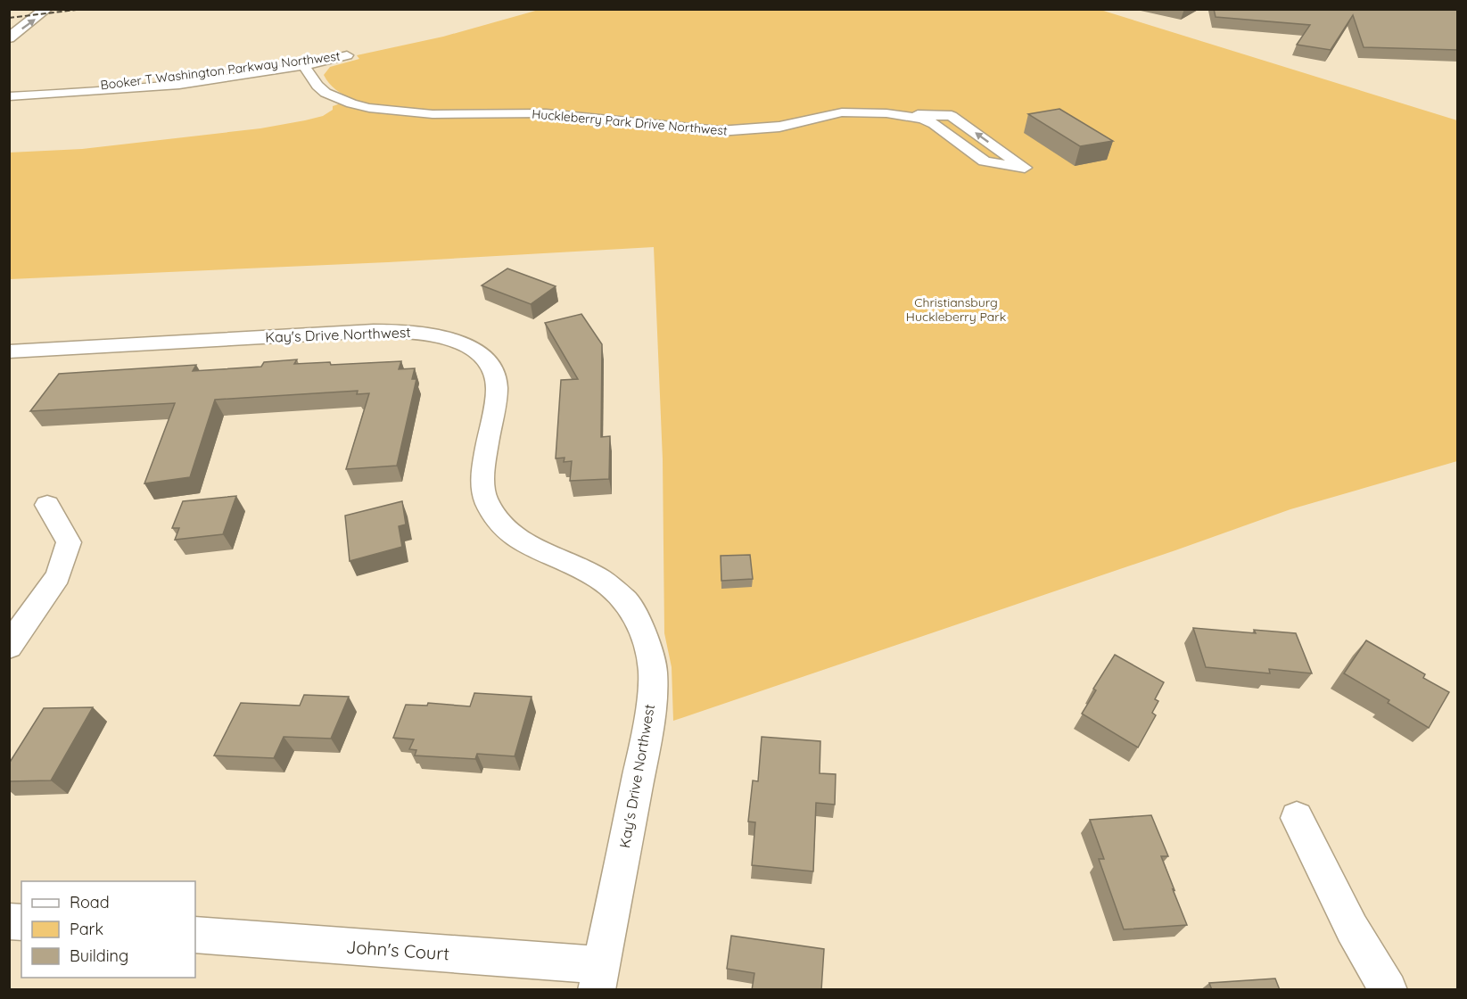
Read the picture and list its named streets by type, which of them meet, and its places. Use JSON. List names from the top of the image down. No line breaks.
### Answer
{"streets":{"street":["Booker T Washington Parkway Northwest","Huckleberry Park Drive Northwest","Kay's Drive Northwest","John's Court"]},"crossings":[["Booker T Washington Parkway Northwest","Huckleberry Park Drive Northwest"],["Kay's Drive Northwest","John's Court"]],"parks":["Christiansburg Huckleberry Park"],"legend":["Road","Park","Building"]}
